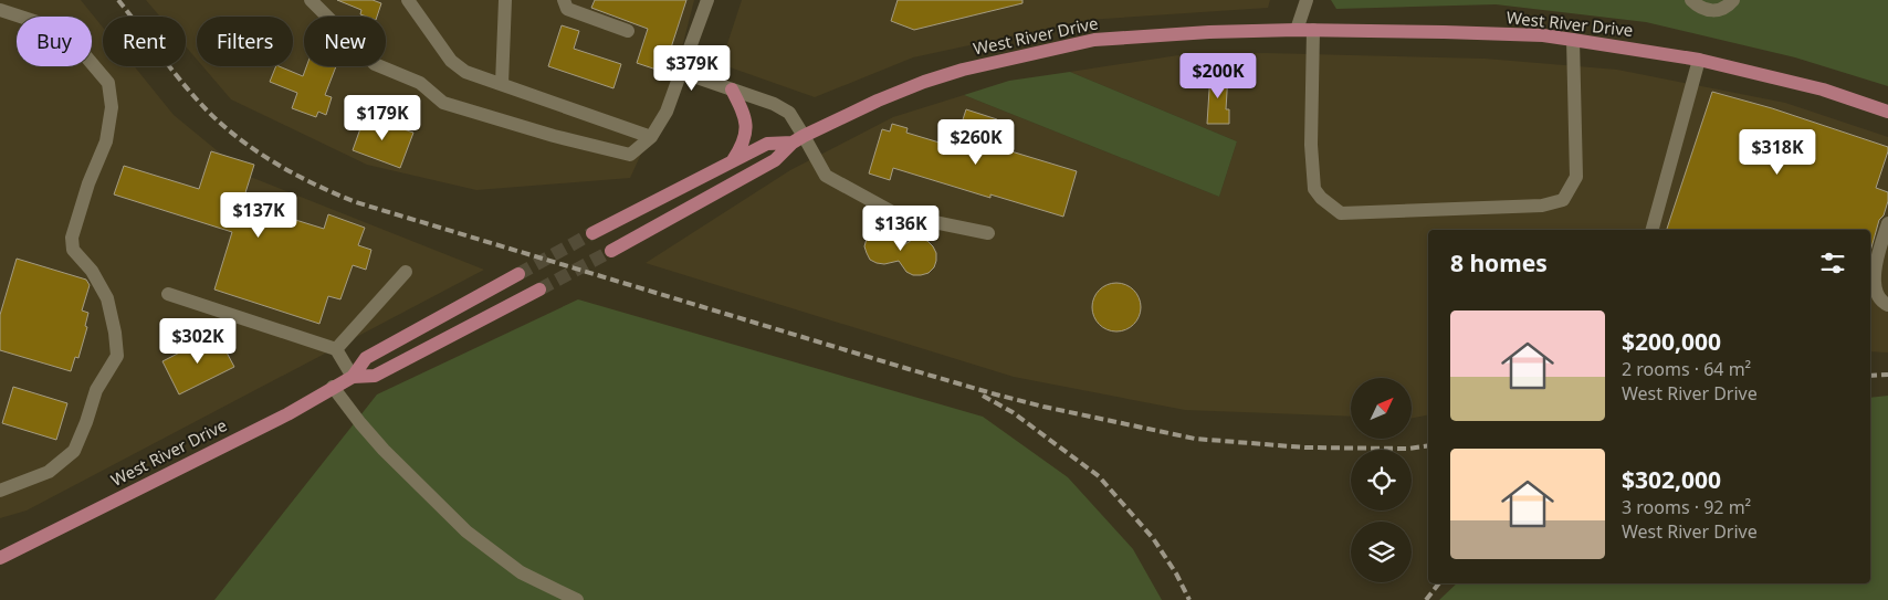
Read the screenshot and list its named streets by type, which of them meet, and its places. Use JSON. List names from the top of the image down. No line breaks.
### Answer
{"streets":{"main road":["West River Drive"]},"north":"top right","page":{"chip":["Buy","Rent","Filters","New"],"price":["$379K","$200K","$179K","$260K","$318K","$137K","$136K","$302K"],"heading":"8 homes","list":[{"name":"$200,000","note":"2 rooms · 64 m² · West River Drive"},{"name":"$302,000","note":"3 rooms · 92 m² · West River Drive"}]}}
